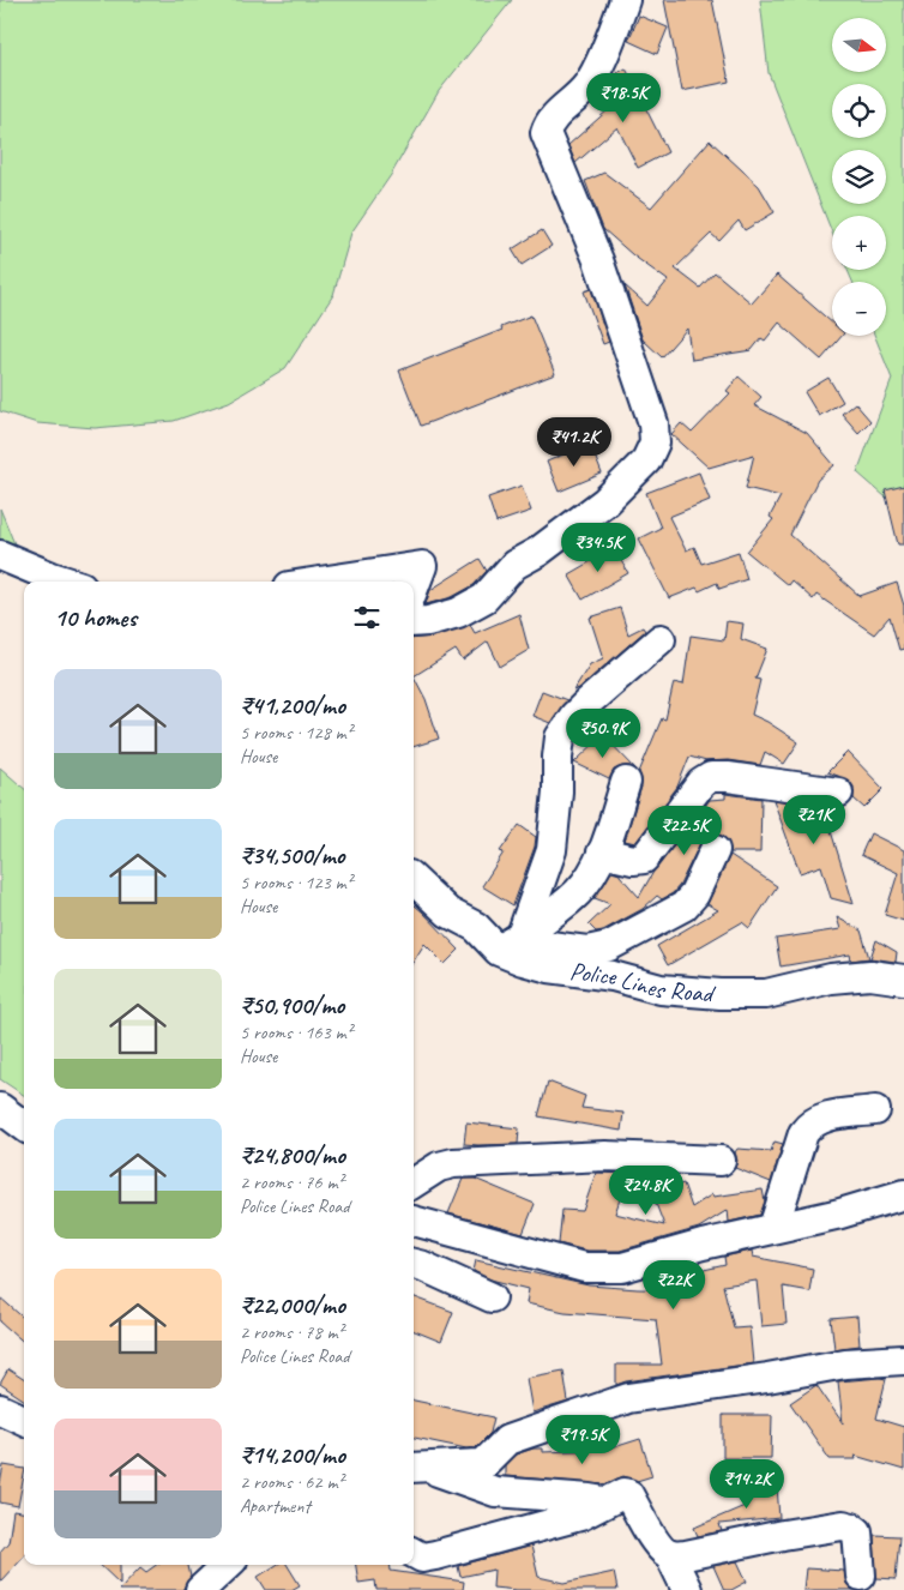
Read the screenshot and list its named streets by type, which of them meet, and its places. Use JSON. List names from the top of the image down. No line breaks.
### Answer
{"streets":{"street":["Police Lines Road"]},"north":"right","page":{"map_buttons":["+","−"],"price":["₹18.5K","₹41.2K","₹34.5K","₹50.9K","₹21K","₹22.5K","₹24.8K","₹22K","₹19.5K","₹14.2K"],"heading":"10 homes","list":[{"name":"₹41,200/mo","note":"5 rooms · 128 m² · House"},{"name":"₹34,500/mo","note":"5 rooms · 123 m² · House"},{"name":"₹50,900/mo","note":"5 rooms · 163 m² · House"},{"name":"₹24,800/mo","note":"2 rooms · 76 m² · Police Lines Road"},{"name":"₹22,000/mo","note":"2 rooms · 78 m² · Police Lines Road"},{"name":"₹14,200/mo","note":"2 rooms · 62 m² · Apartment"}]}}
